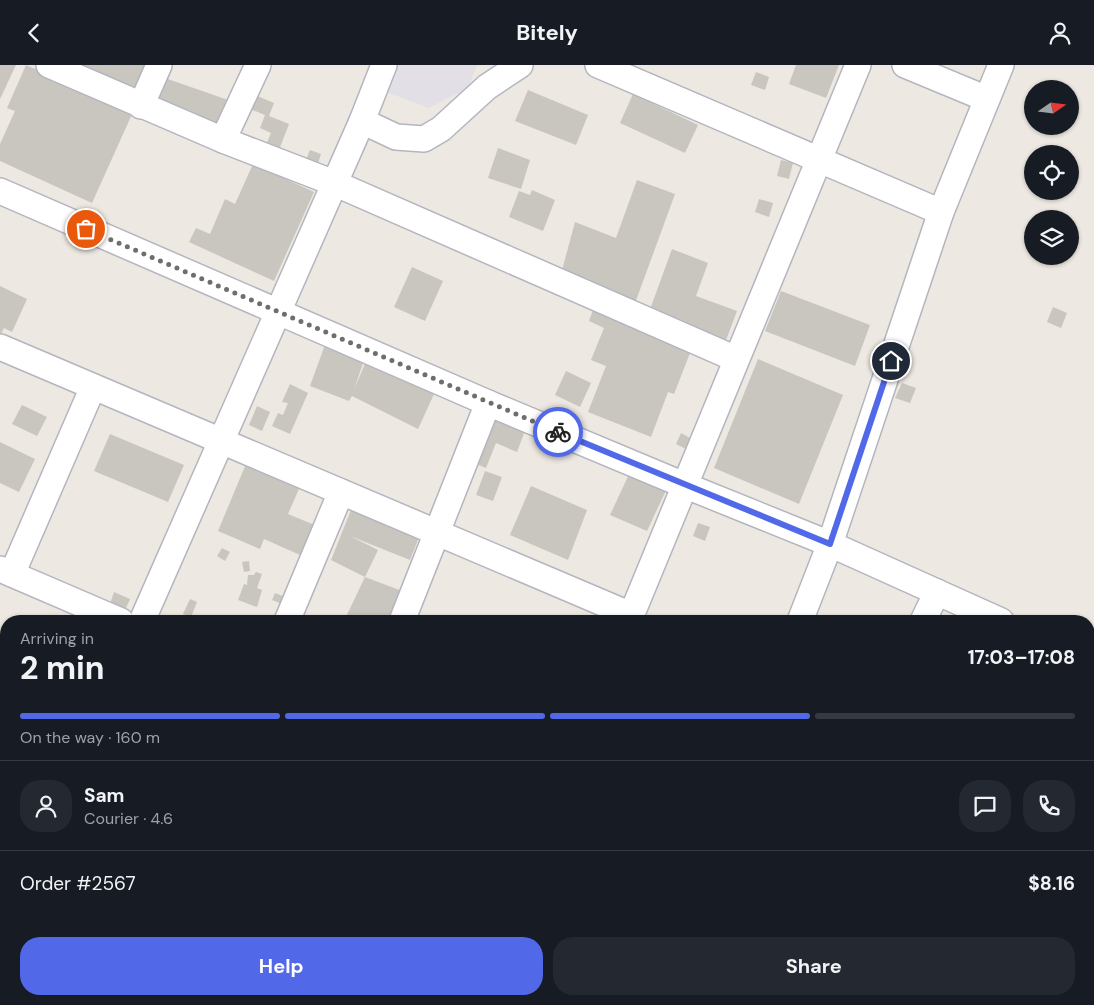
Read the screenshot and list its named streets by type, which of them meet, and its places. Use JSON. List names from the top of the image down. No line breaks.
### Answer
{"north":"right","page":{"header":"Bitely","heading":["2 min","Arriving in","17:03–17:08"],"panel":["Sam","Courier · 4.6","Order #2567","$8.16"],"bar":"On the way · 160 m","buttons":["Help","Share"]}}
